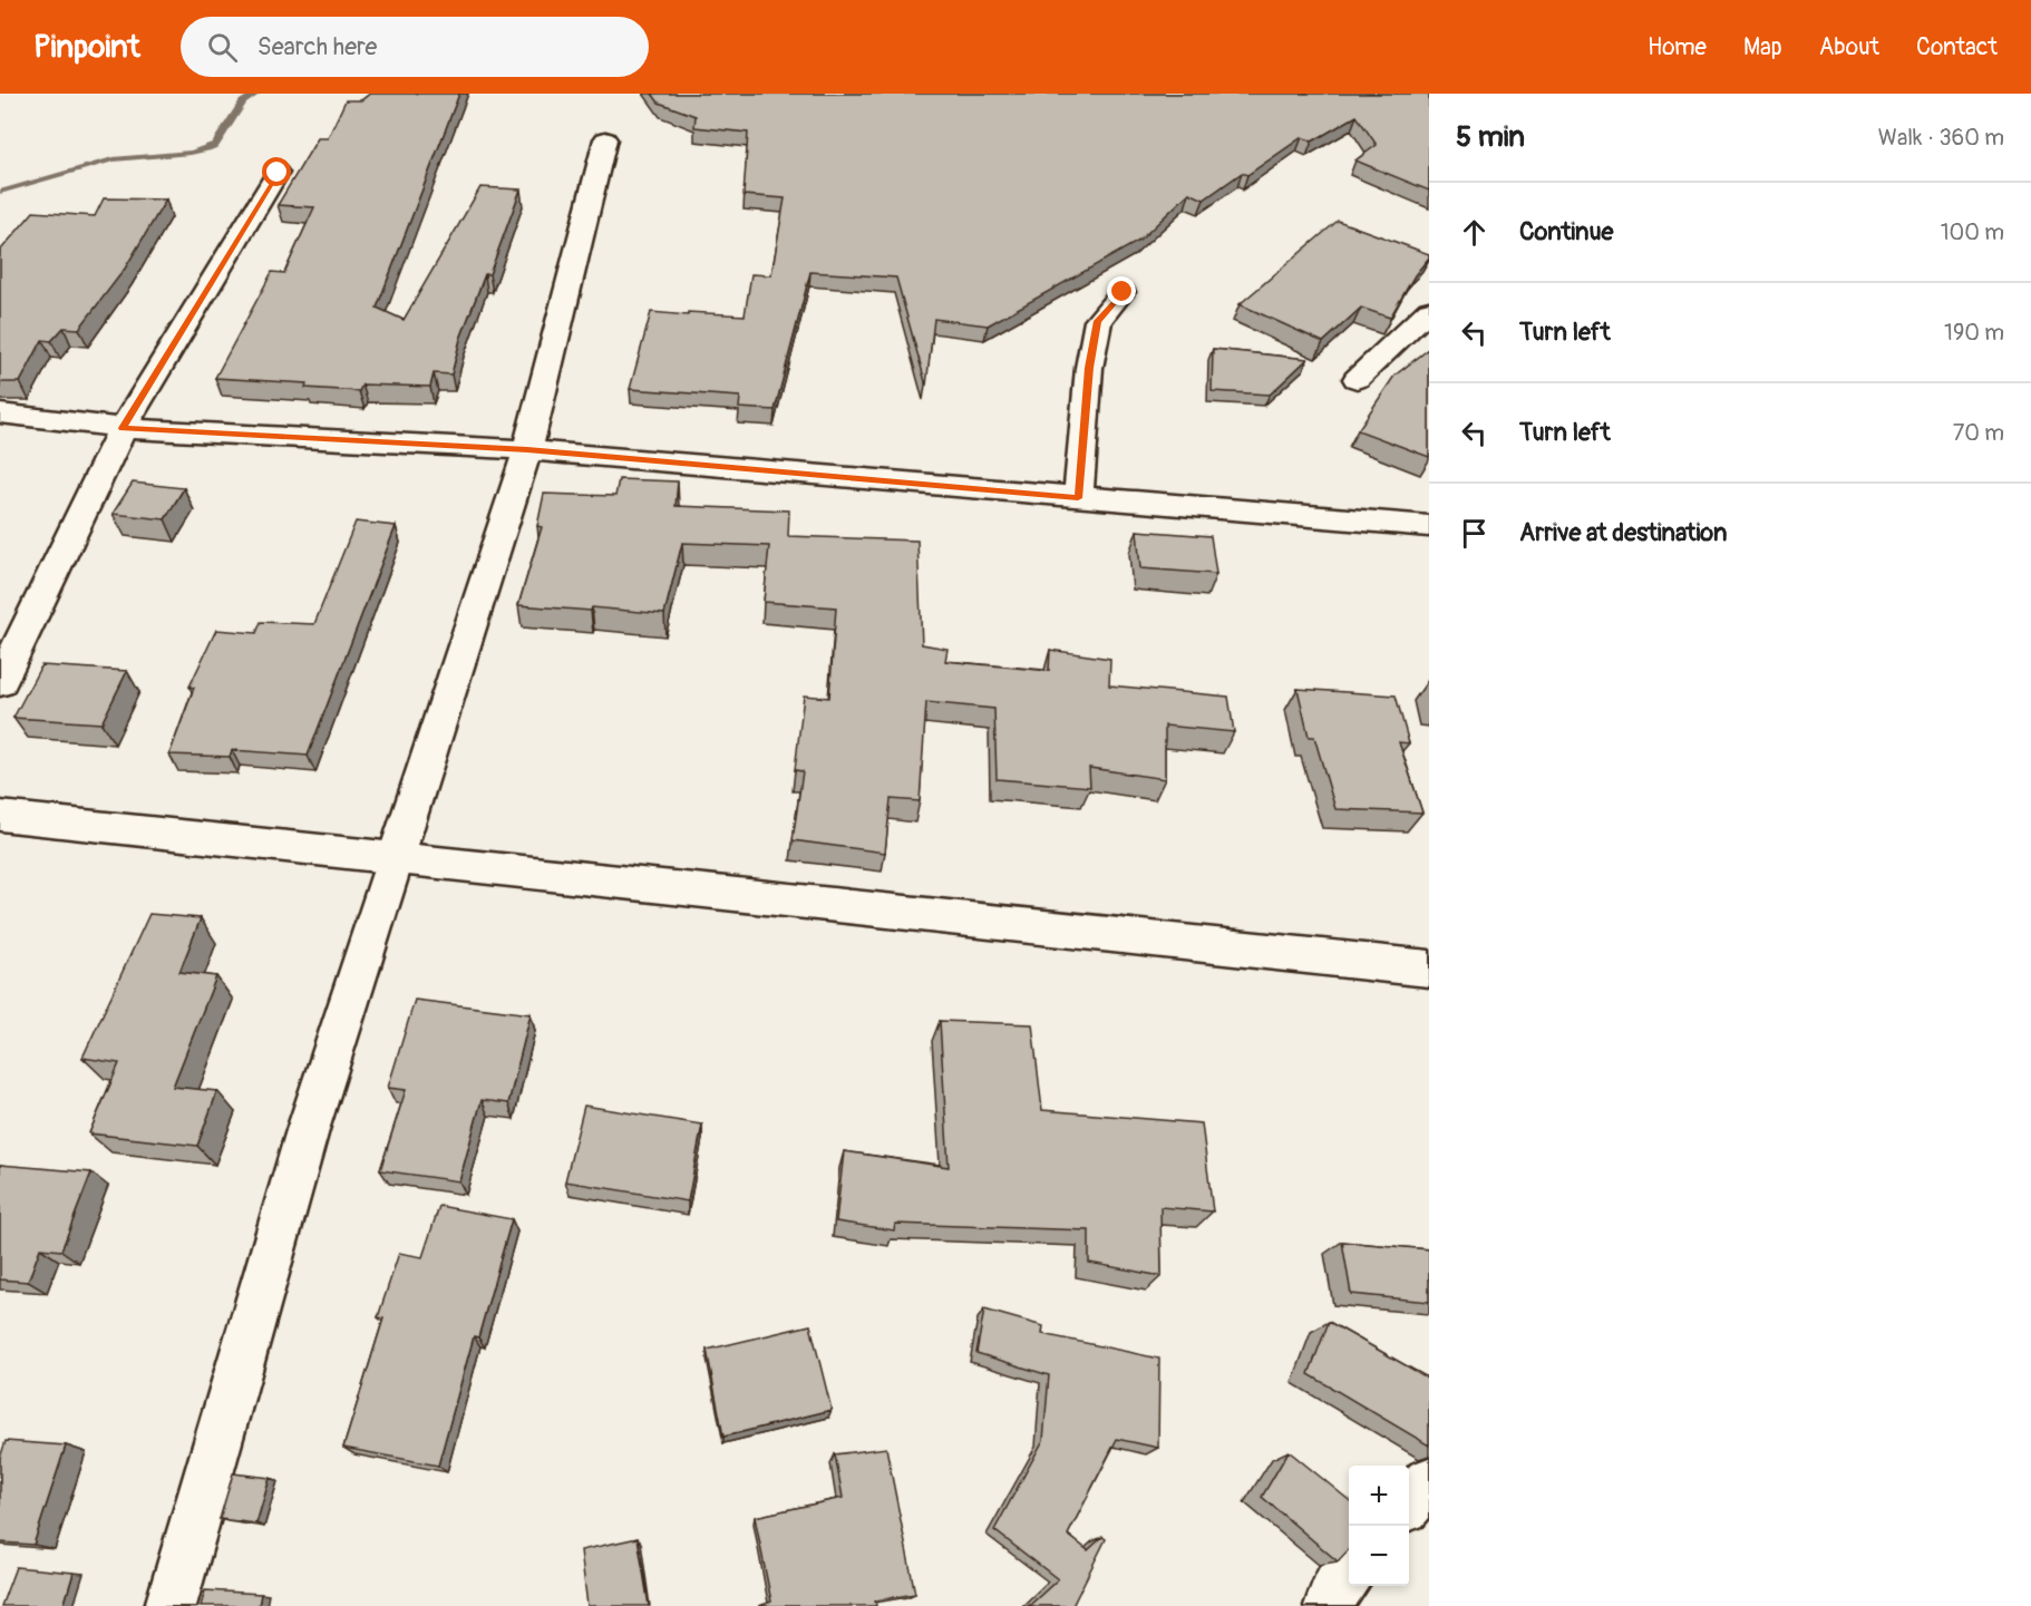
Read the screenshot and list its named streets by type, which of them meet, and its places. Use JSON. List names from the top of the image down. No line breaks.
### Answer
{"page":{"header":"Pinpoint","search":"Search here","nav":["Home","Map","About","Contact"],"heading":["5 min","Walk · 360 m"],"list":[["Continue","100 m"],["Turn left","190 m"],["Turn left","70 m"],"Arrive at destination"],"map_buttons":["+","−"]}}
